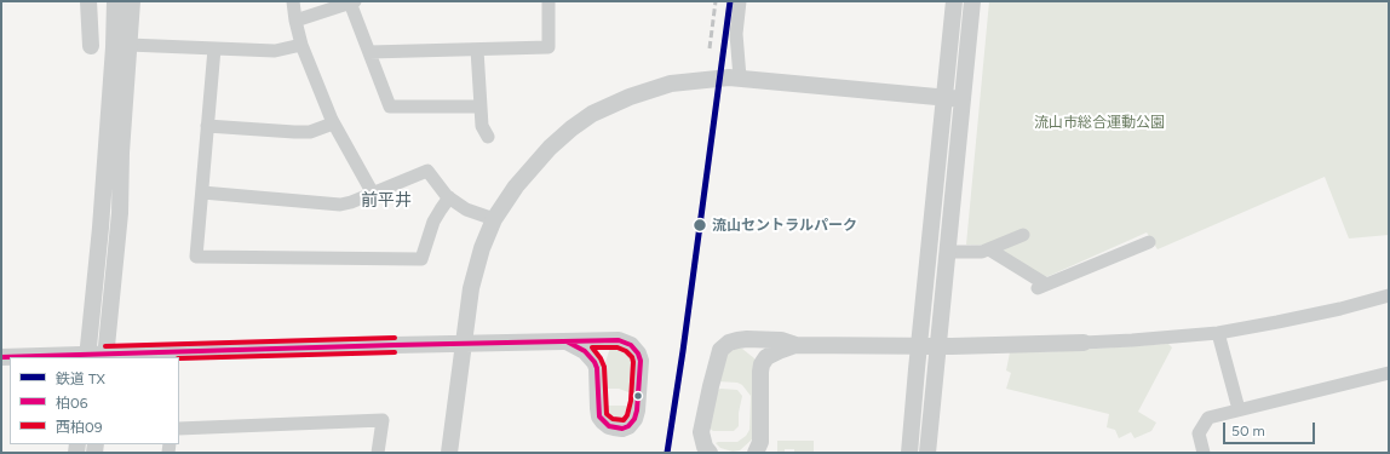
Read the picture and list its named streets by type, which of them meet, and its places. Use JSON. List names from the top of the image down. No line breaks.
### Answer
{"districts":["前平井"],"parks":["流山市総合運動公園"],"places":["流山セントラルパーク"],"lines":["rail line TX","transit line 西柏09","transit line 柏06"],"legend":["鉄道 TX","柏06","西柏09"],"scale_bar":"50 m"}
